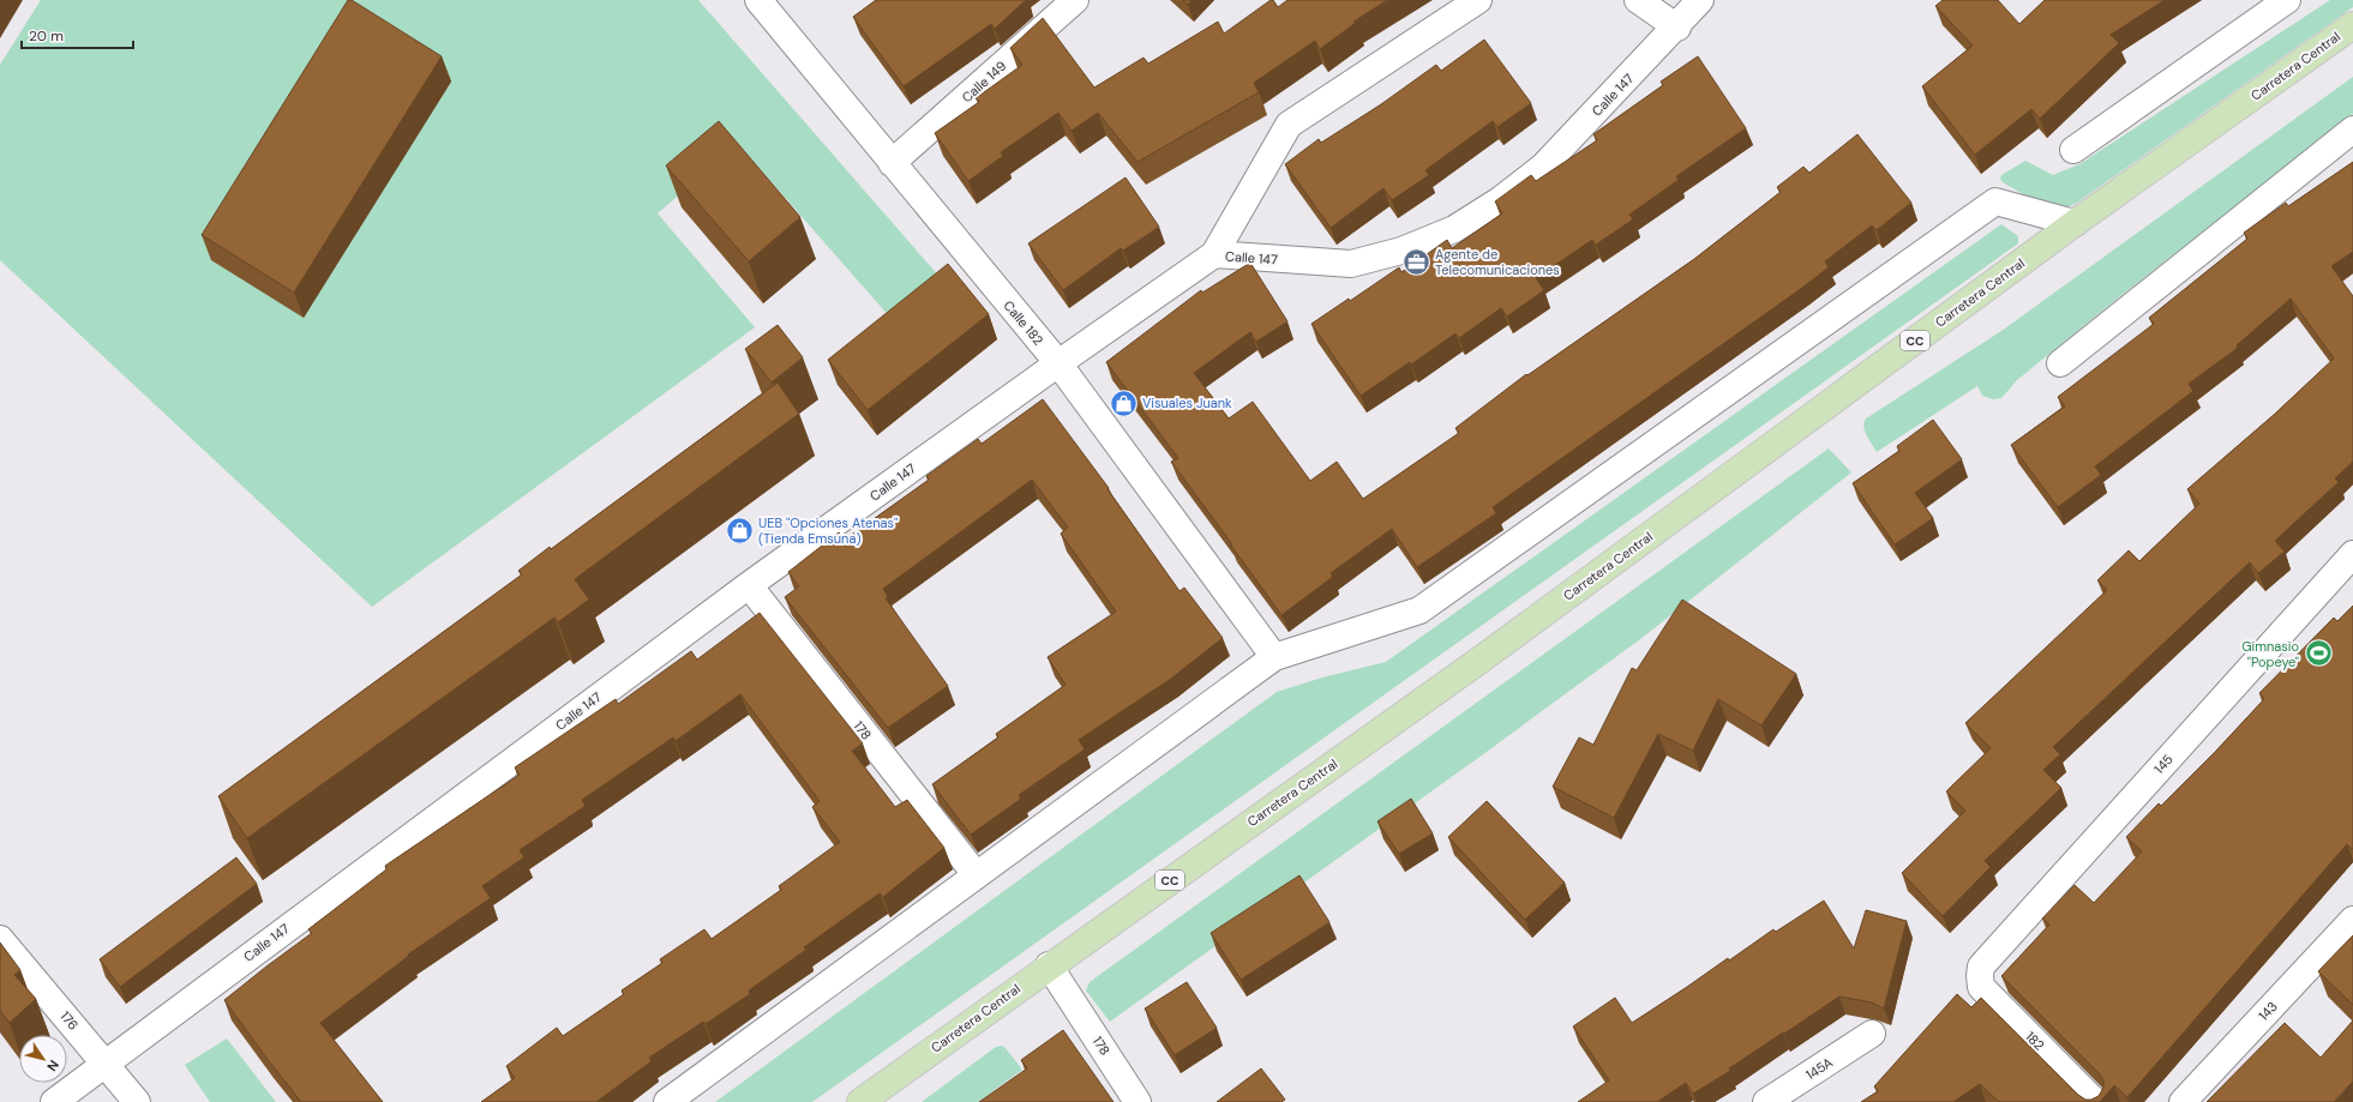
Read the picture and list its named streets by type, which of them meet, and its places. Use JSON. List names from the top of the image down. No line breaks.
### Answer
{"streets":{"main road":["Carretera Central","CC"],"street":["Calle 149","Calle 147","Calle 182","178","145","143","176","182","145A"]},"crossings":[["Carretera Central","178"],["Calle 149","Calle 182"],["Calle 147","Calle 182"],["Calle 147","178"],["Calle 147","176"],["145","182"]],"places":{"office":["Agente de Telecomunicaciones"],"shop":["Visuales Juank","UEB \"Opciones Atenas\" (Tienda Emsuna)"],"sports":["Gimnasio \"Popeye\""]},"scale_bar":"20 m","north":"bottom right"}
